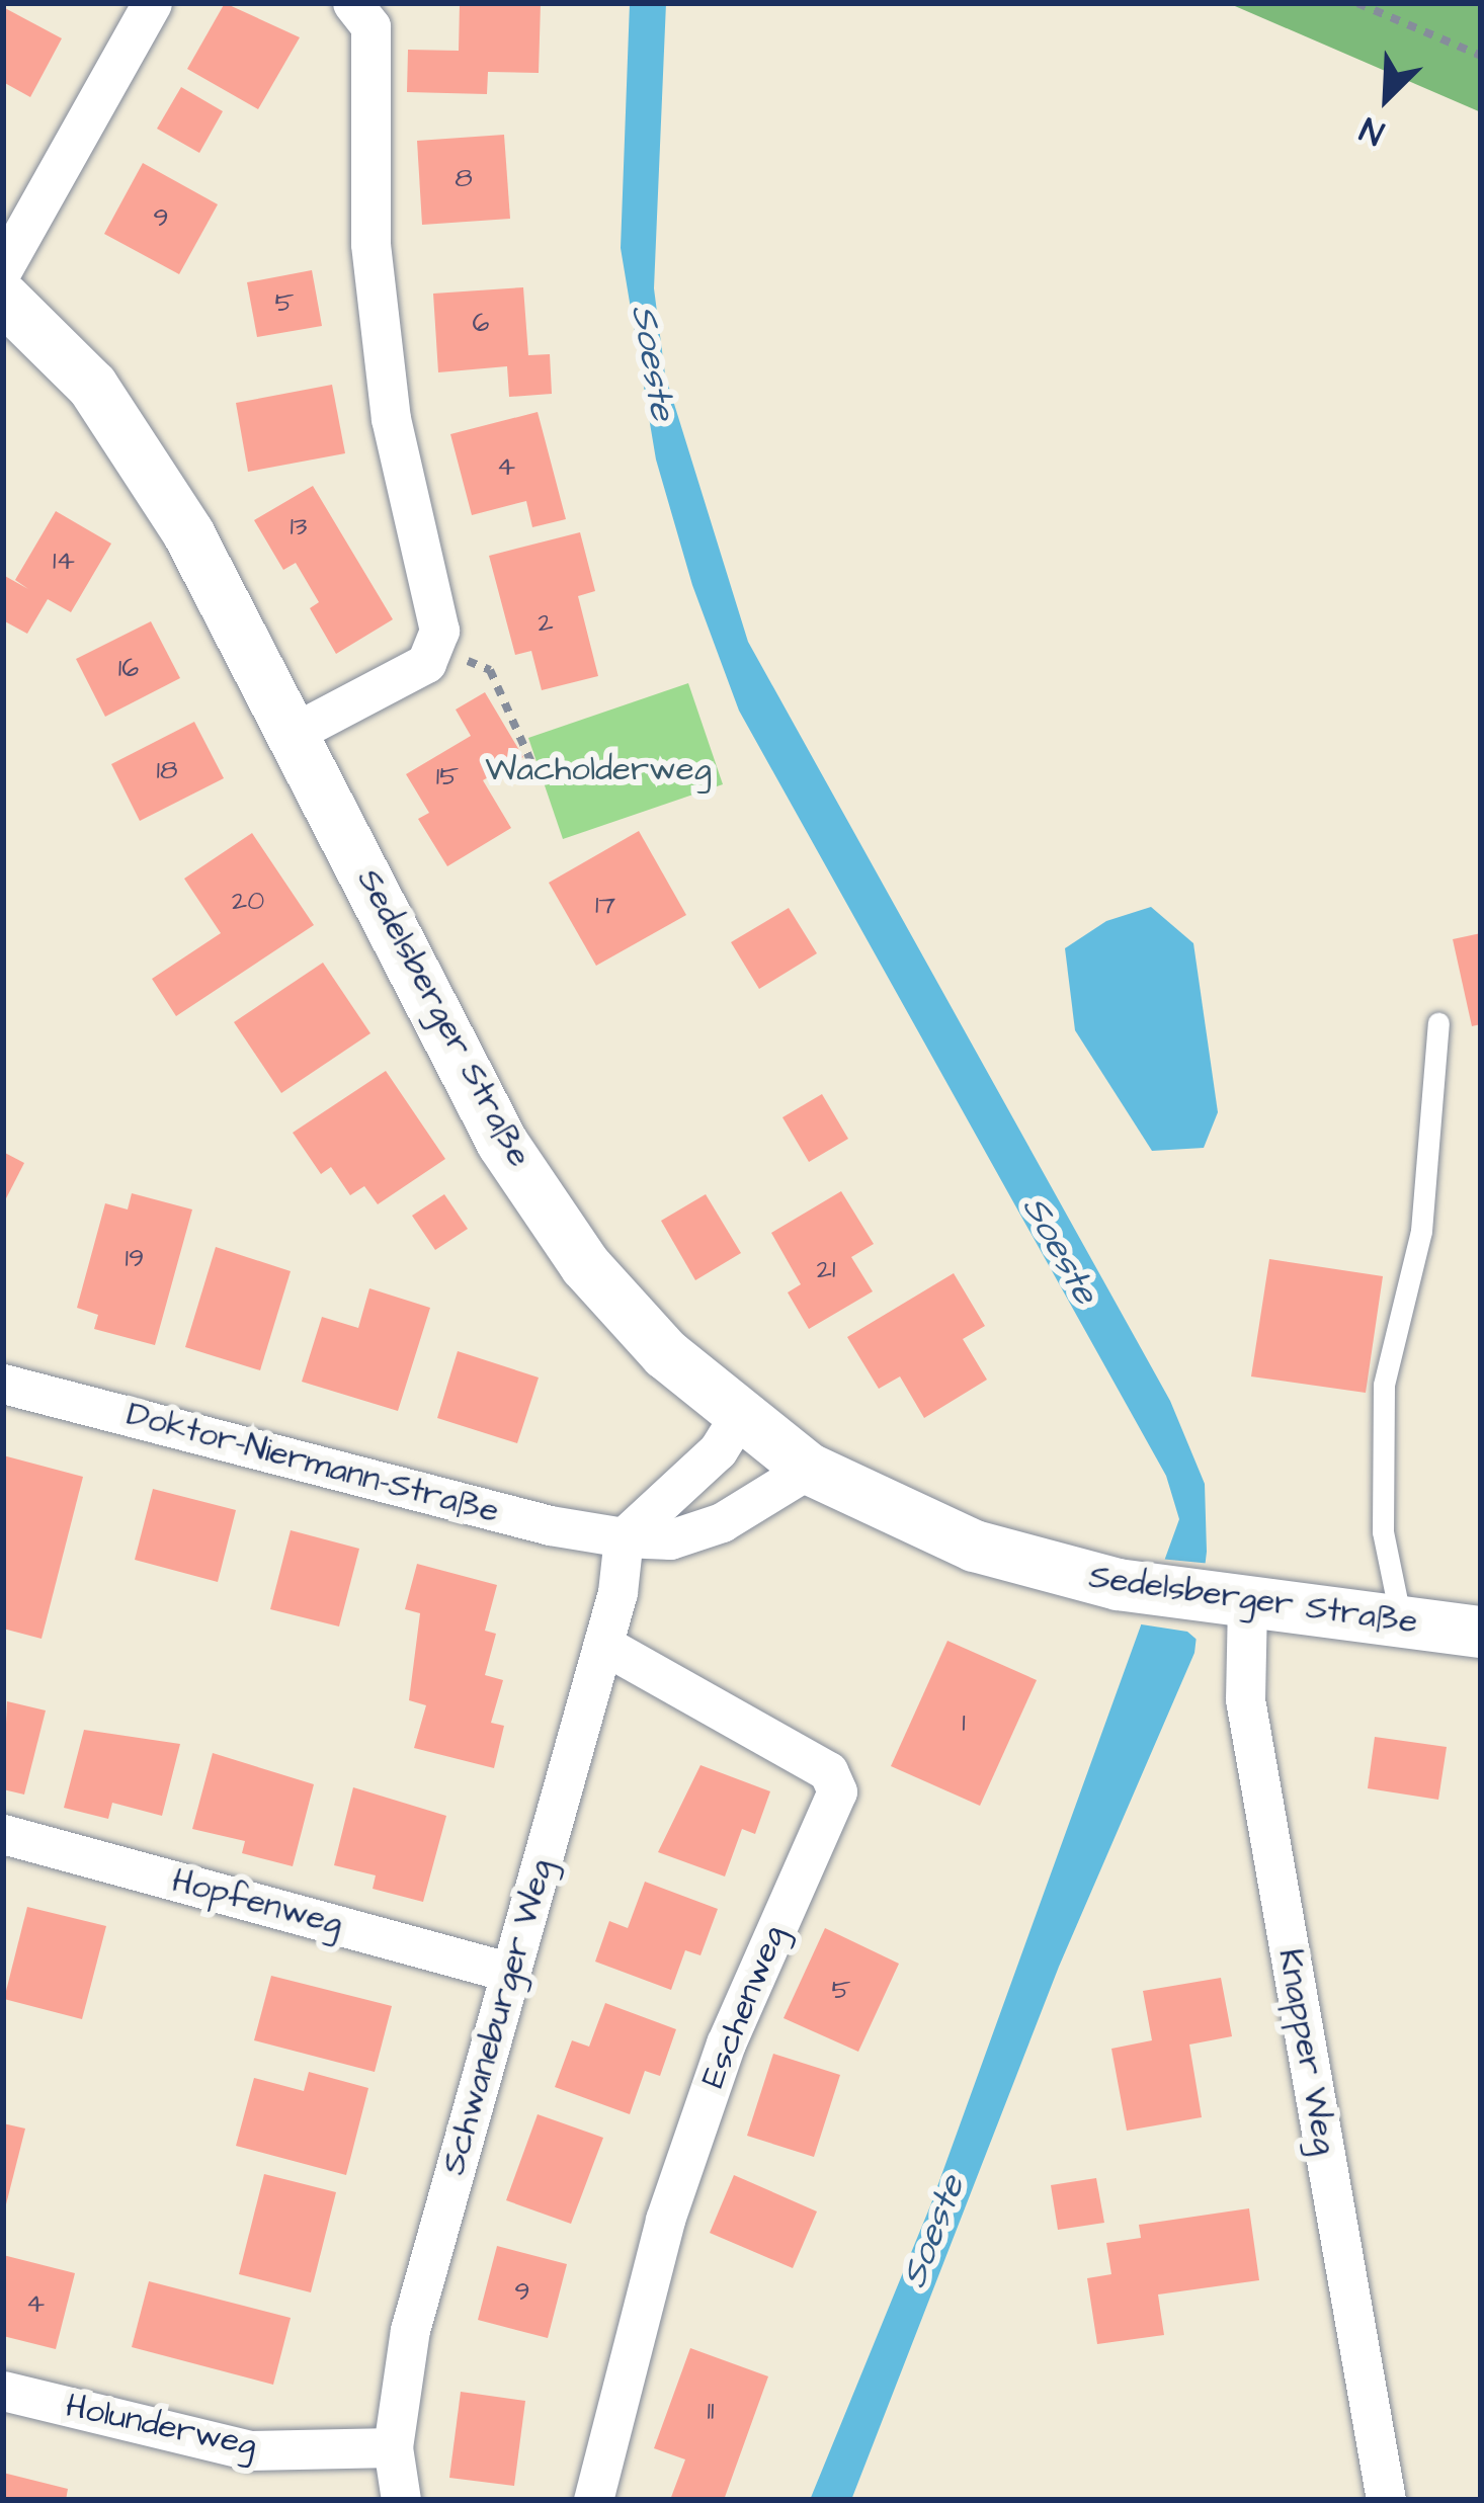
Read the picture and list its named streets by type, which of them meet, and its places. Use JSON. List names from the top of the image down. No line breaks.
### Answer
{"streets":{"street":["Sedelsberger Straße","Doktor-Niermann-Straße","Hopfenweg","Eschenweg","Schwaneburger Weg","Knapper Weg","Holunderweg"]},"crossings":[["Sedelsberger Straße","Doktor-Niermann-Straße"],["Sedelsberger Straße","Knapper Weg"],["Doktor-Niermann-Straße","Schwaneburger Weg"],["Hopfenweg","Schwaneburger Weg"],["Eschenweg","Schwaneburger Weg"],["Schwaneburger Weg","Holunderweg"]],"water":["Soeste"],"parks":["Wacholderweg"],"house_numbers":["8","9","5","6","4","13","14","2","16","18","15","20","17","19","21","1","5","9","4","11"],"north":"bottom left"}
